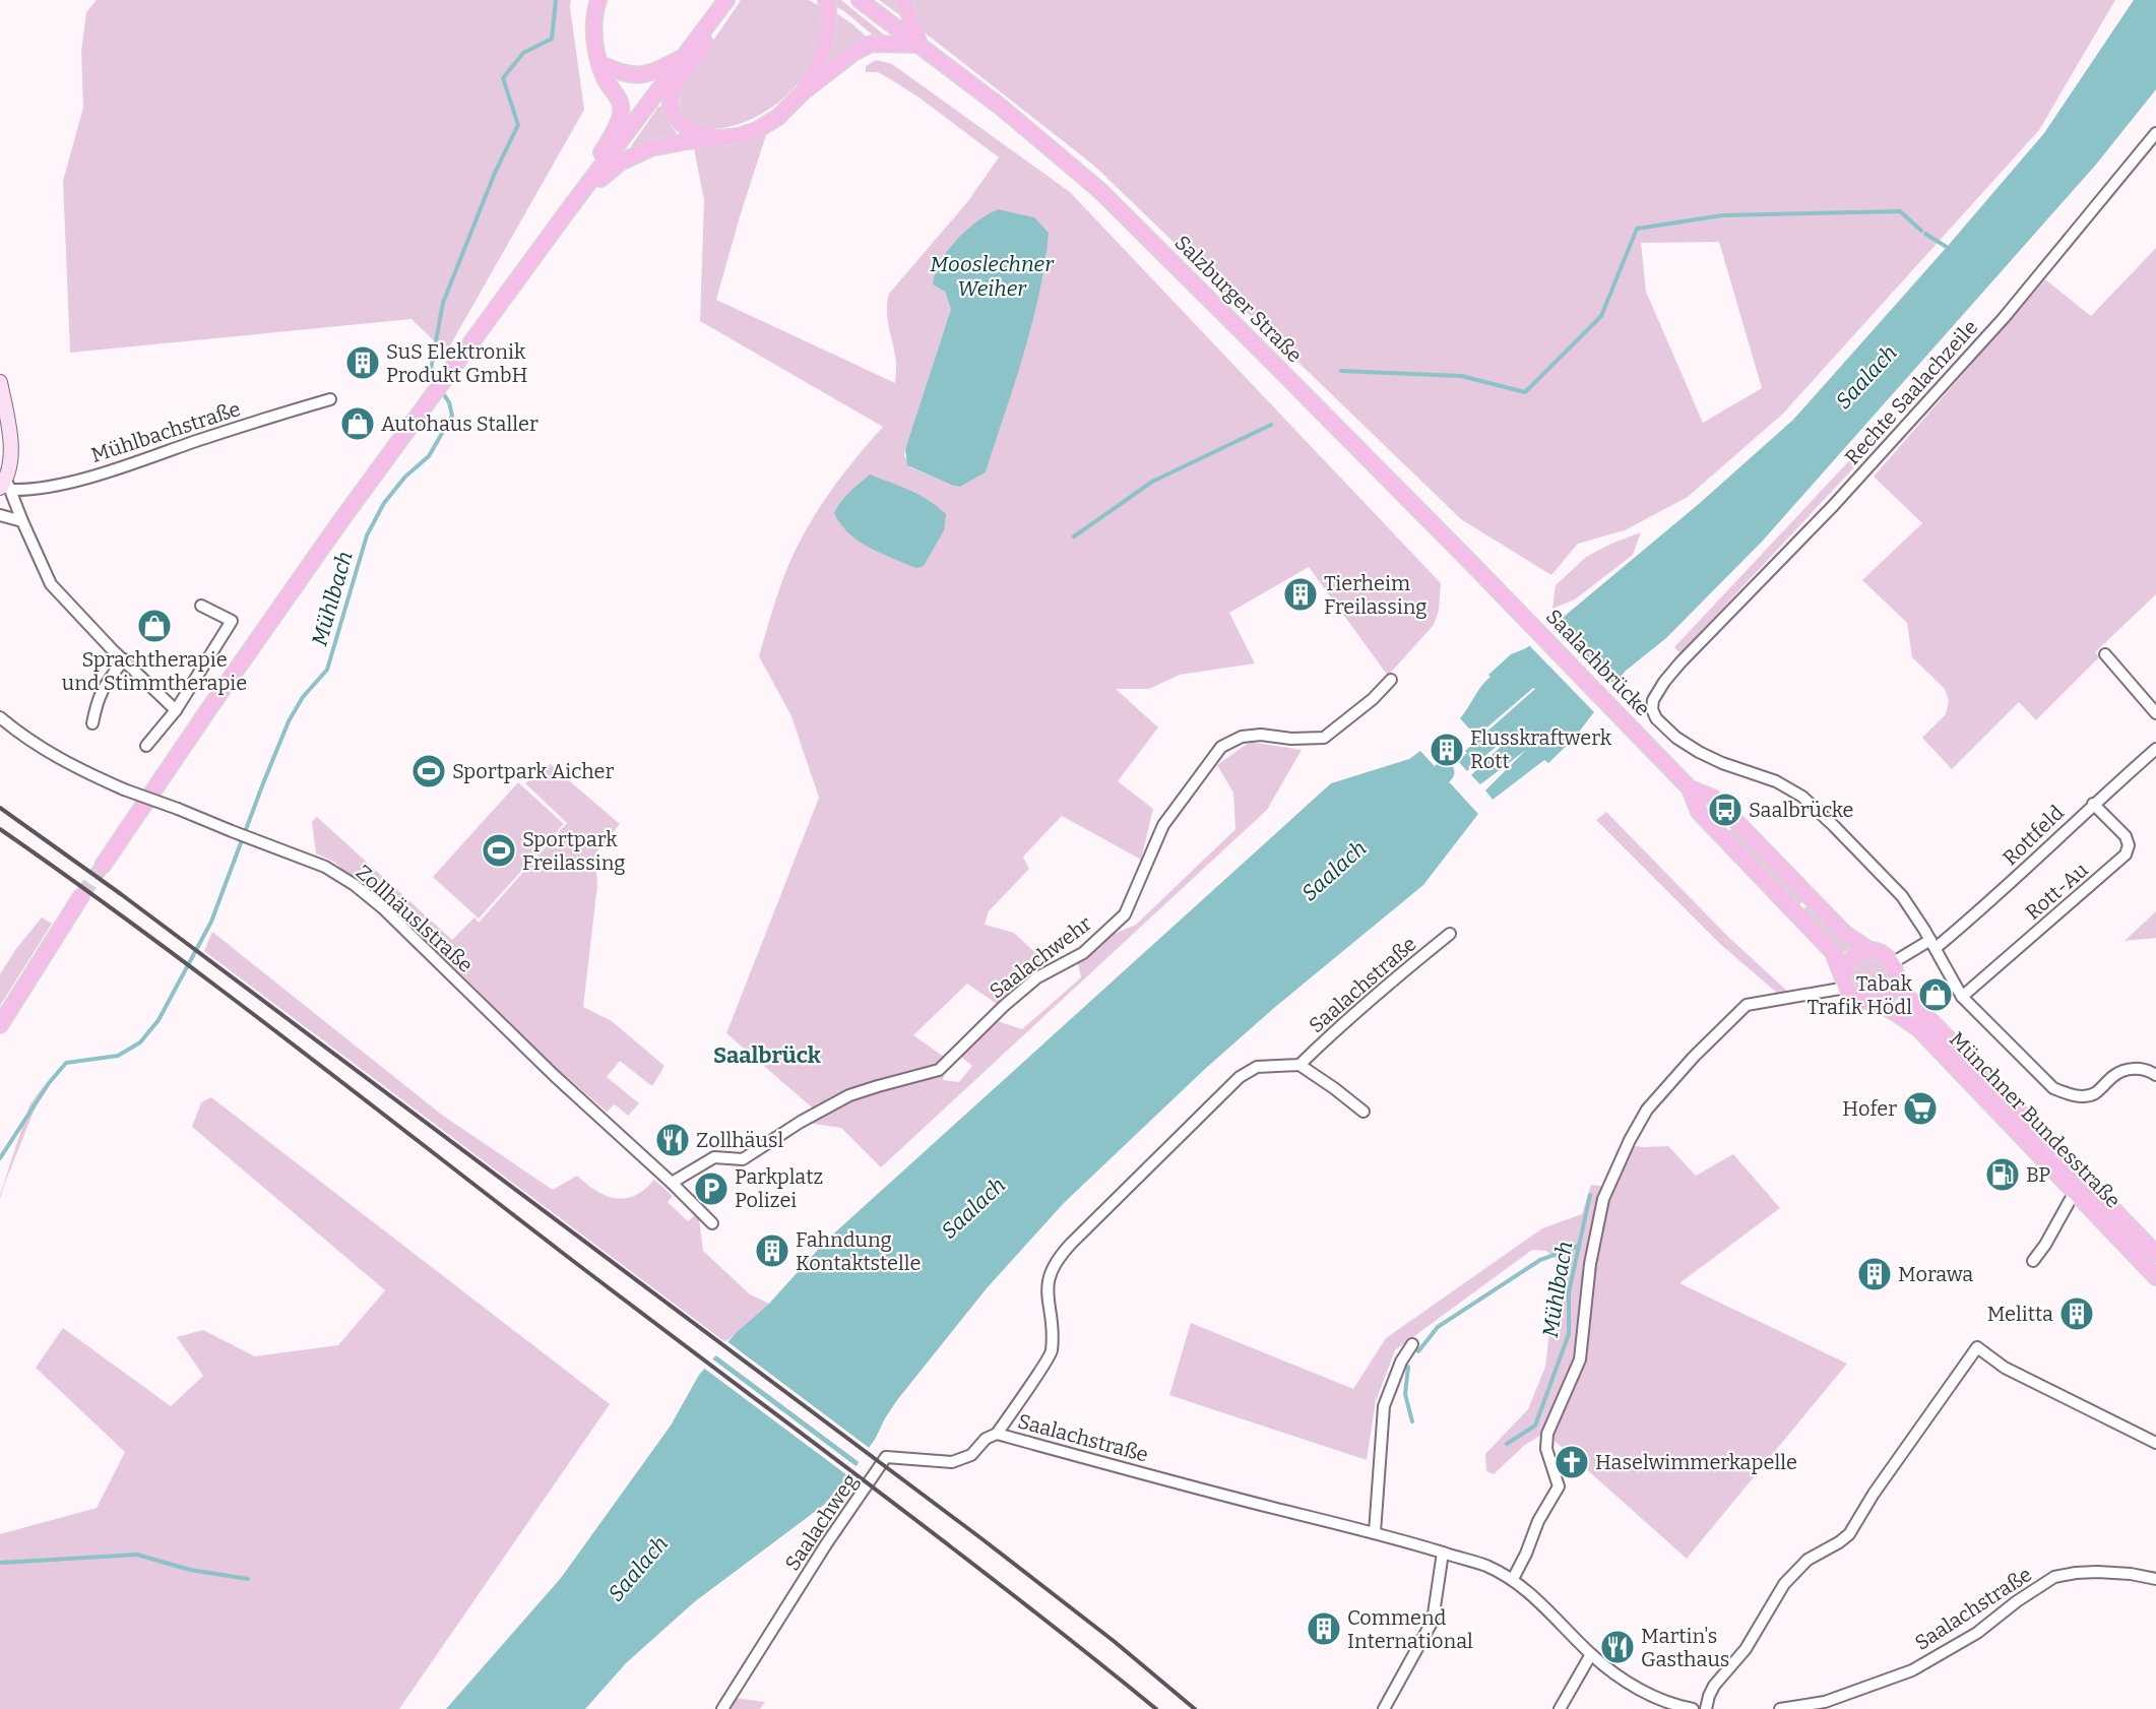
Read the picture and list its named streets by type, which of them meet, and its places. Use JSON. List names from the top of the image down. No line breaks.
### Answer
{"streets":{"main road":["Salzburger Straße","Saalachbrücke","Münchner Bundesstraße"],"street":["Rechte Saalachzeile","Mühlbachstraße","Rottfeld","Rott-Au","Zollhäuslstraße","Saalachwehr","Saalachstraße","Saalachweg"]},"crossings":[["Salzburger Straße","Saalachbrücke"],["Rechte Saalachzeile","Rottfeld"],["Rechte Saalachzeile","Rott-Au"],["Rottfeld","Rott-Au"],["Rottfeld","Münchner Bundesstraße"],["Zollhäuslstraße","Saalachwehr"],["Saalachstraße","Saalachweg"]],"districts":["Saalbrück"],"water":["Mooslechner Weiher","Saalach","Mühlbach"],"places":{"building":["SuS Elektronik Produkt GmbH","Tierheim Freilassing","Flusskraftwerk Rott","Fahndung Kontaktstelle","Morawa","Melitta","Commend International"],"shop":["Autohaus Staller","Sprachtherapie und Stimmtherapie","Tabak Trafik Hödl"],"sports":["Sportpark Aicher","Sportpark Freilassing"],"bus stop":["Saalbrücke"],"supermarket":["Hofer"],"restaurant":["Zollhäusl","Martin's Gasthaus"],"fuel station":["BP"],"parking":["Parkplatz Polizei"],"church":["Haselwimmerkapelle"]}}
